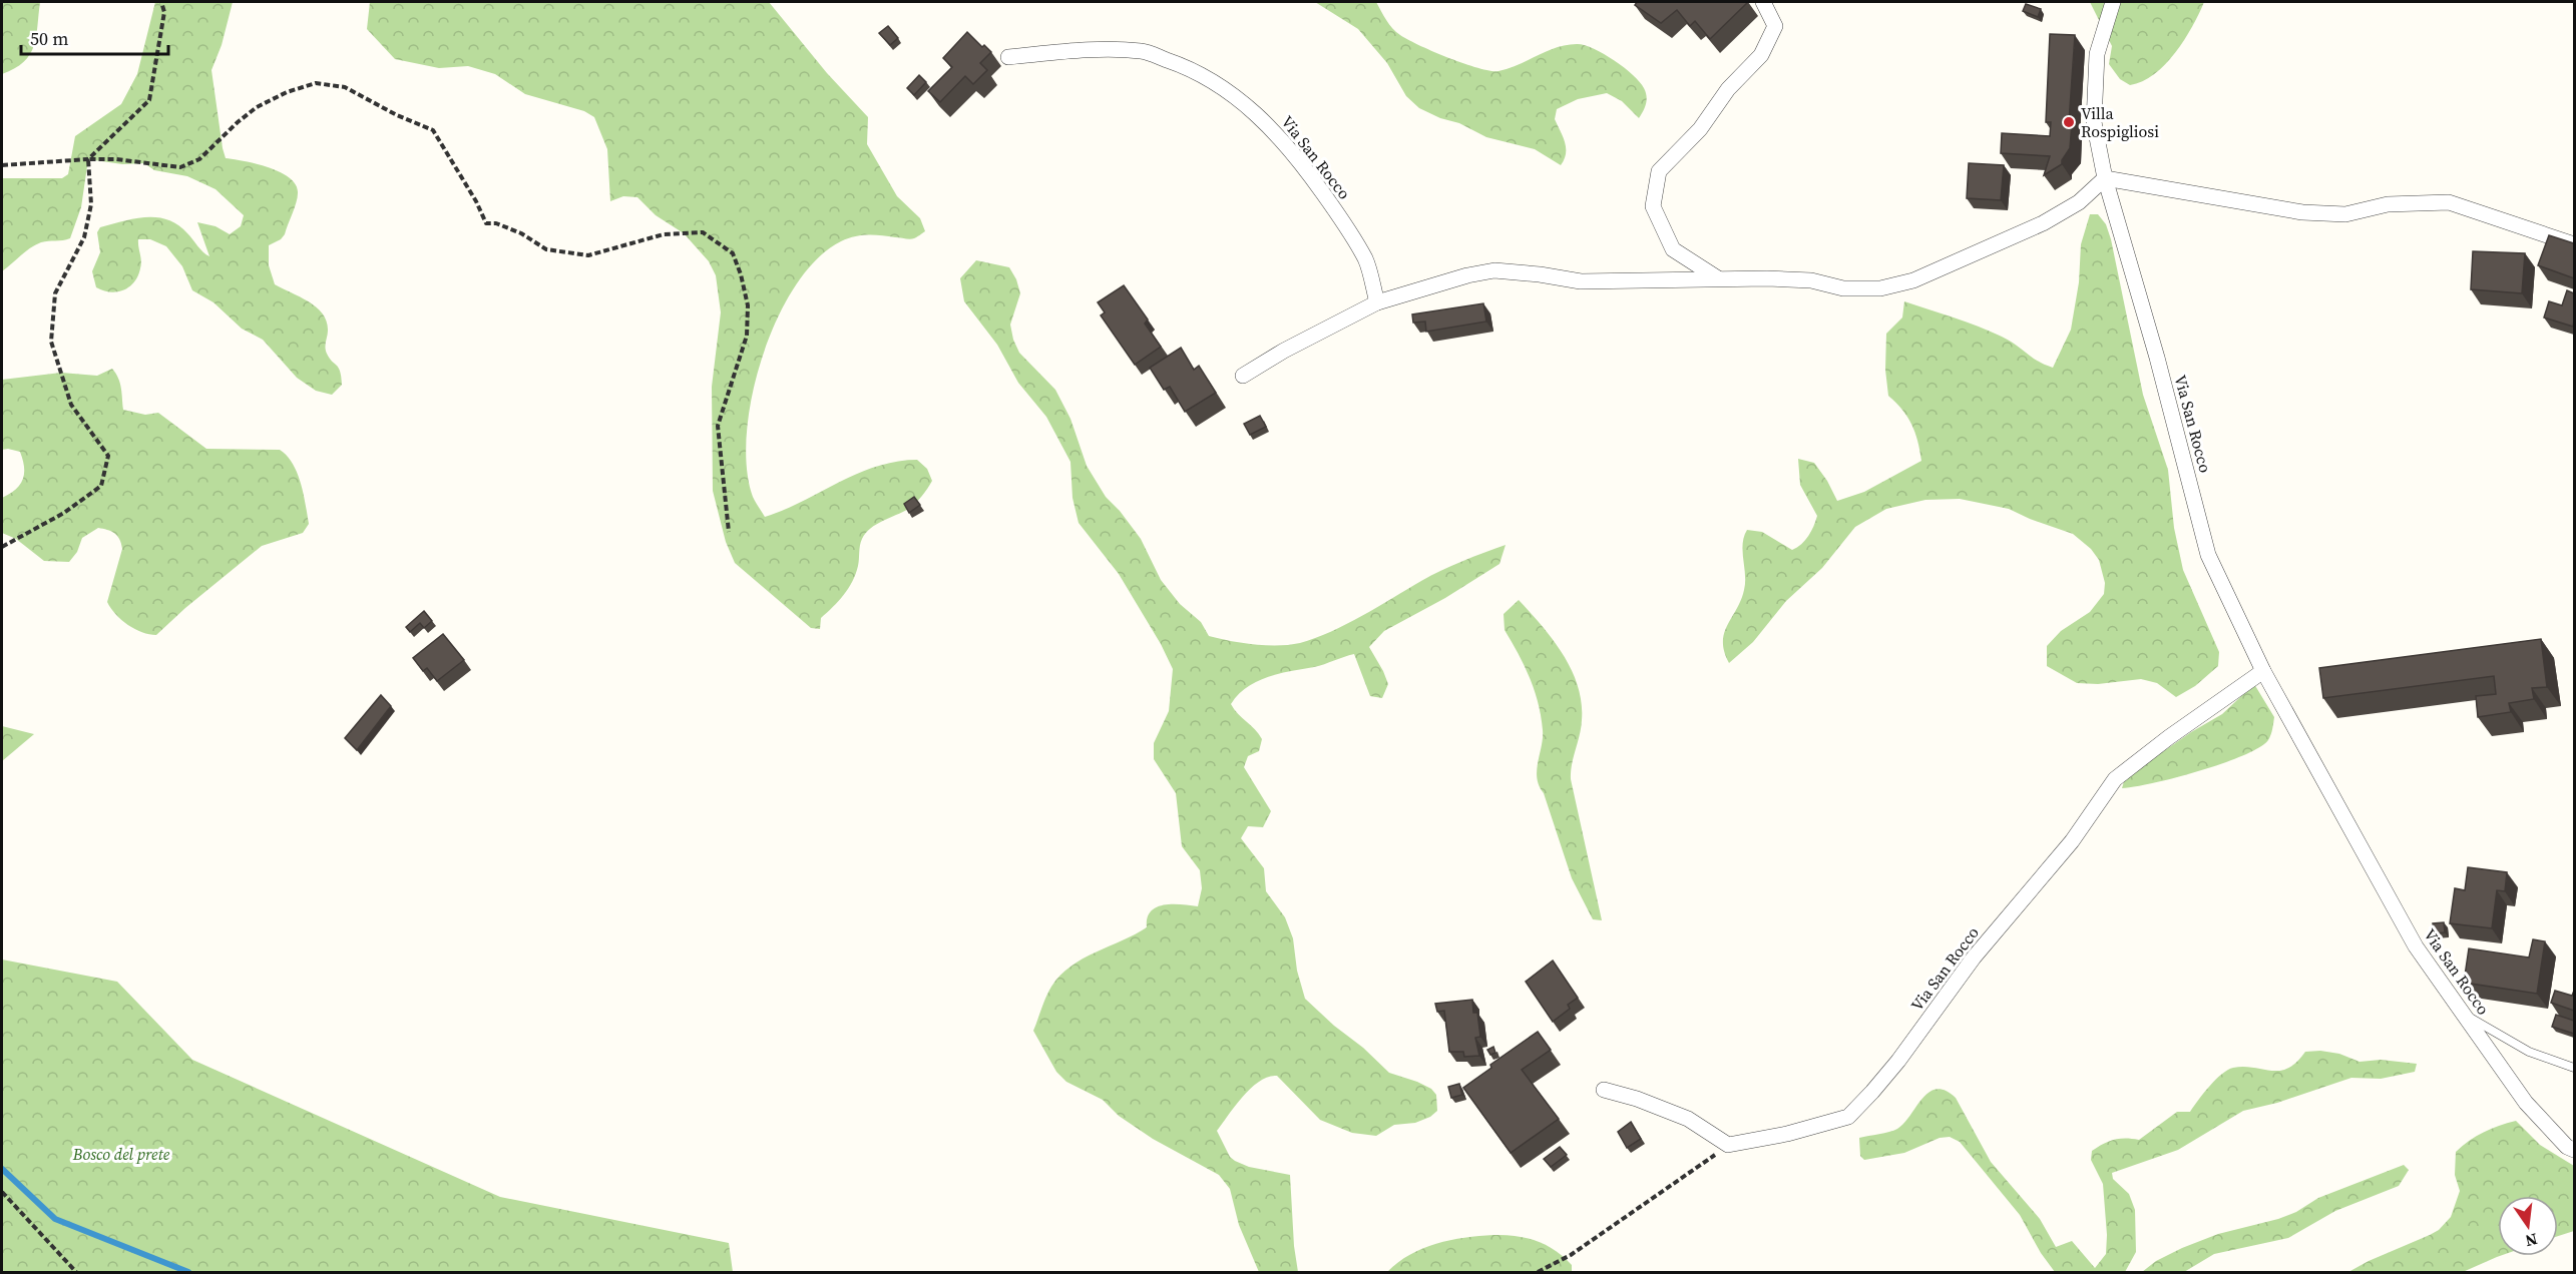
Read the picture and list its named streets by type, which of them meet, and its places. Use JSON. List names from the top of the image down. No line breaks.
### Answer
{"streets":{"street":["Via San Rocco"]},"parks":["Bosco del prete"],"places":["Villa Rospigliosi"],"scale_bar":"50 m","north":"bottom"}
